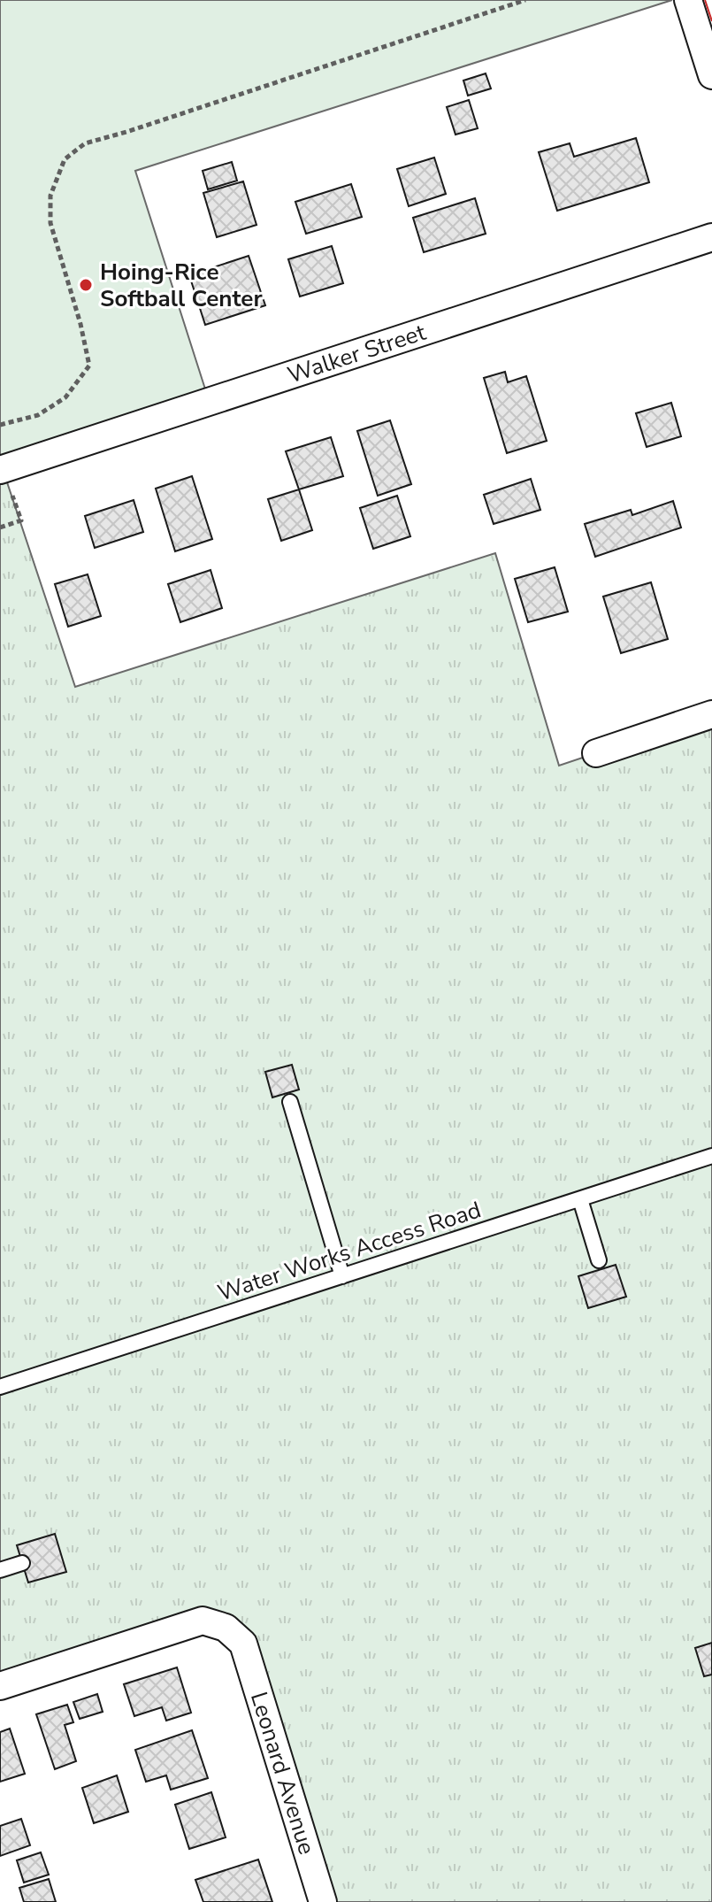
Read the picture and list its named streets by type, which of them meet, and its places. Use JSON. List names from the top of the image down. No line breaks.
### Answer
{"streets":{"street":["Walker Street","Leonard Avenue"],"lane":["Water Works Access Road"]},"places":["Hoing-Rice Softball Center"]}
